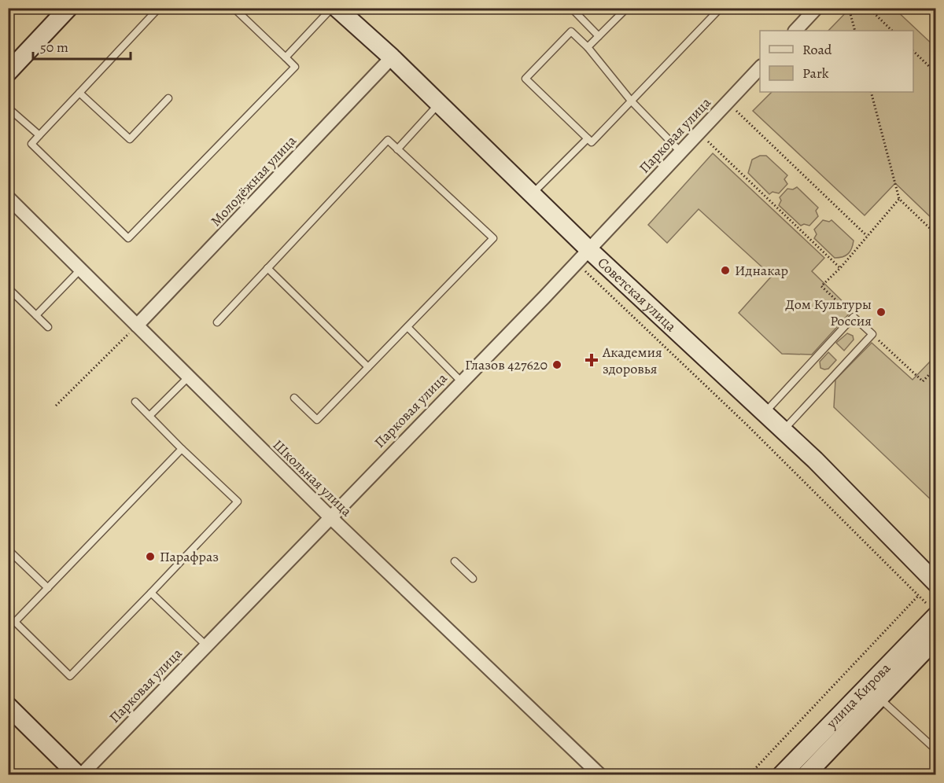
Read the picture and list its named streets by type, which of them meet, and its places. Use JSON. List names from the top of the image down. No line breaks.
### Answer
{"streets":{"street":["Парковая улица","Молодёжная улица","Советская улица","Школьная улица","улица Кирова"]},"crossings":[["Парковая улица","Советская улица"],["Парковая улица","Школьная улица"],["Молодёжная улица","Советская улица"],["Молодёжная улица","Школьная улица"]],"places":{"other":["Иднакар","Дом Культуры Россия","Глазов 427620","Парафраз"],"health":["Академия здоровья"]},"legend":["Road","Park"],"scale_bar":"50 m"}
